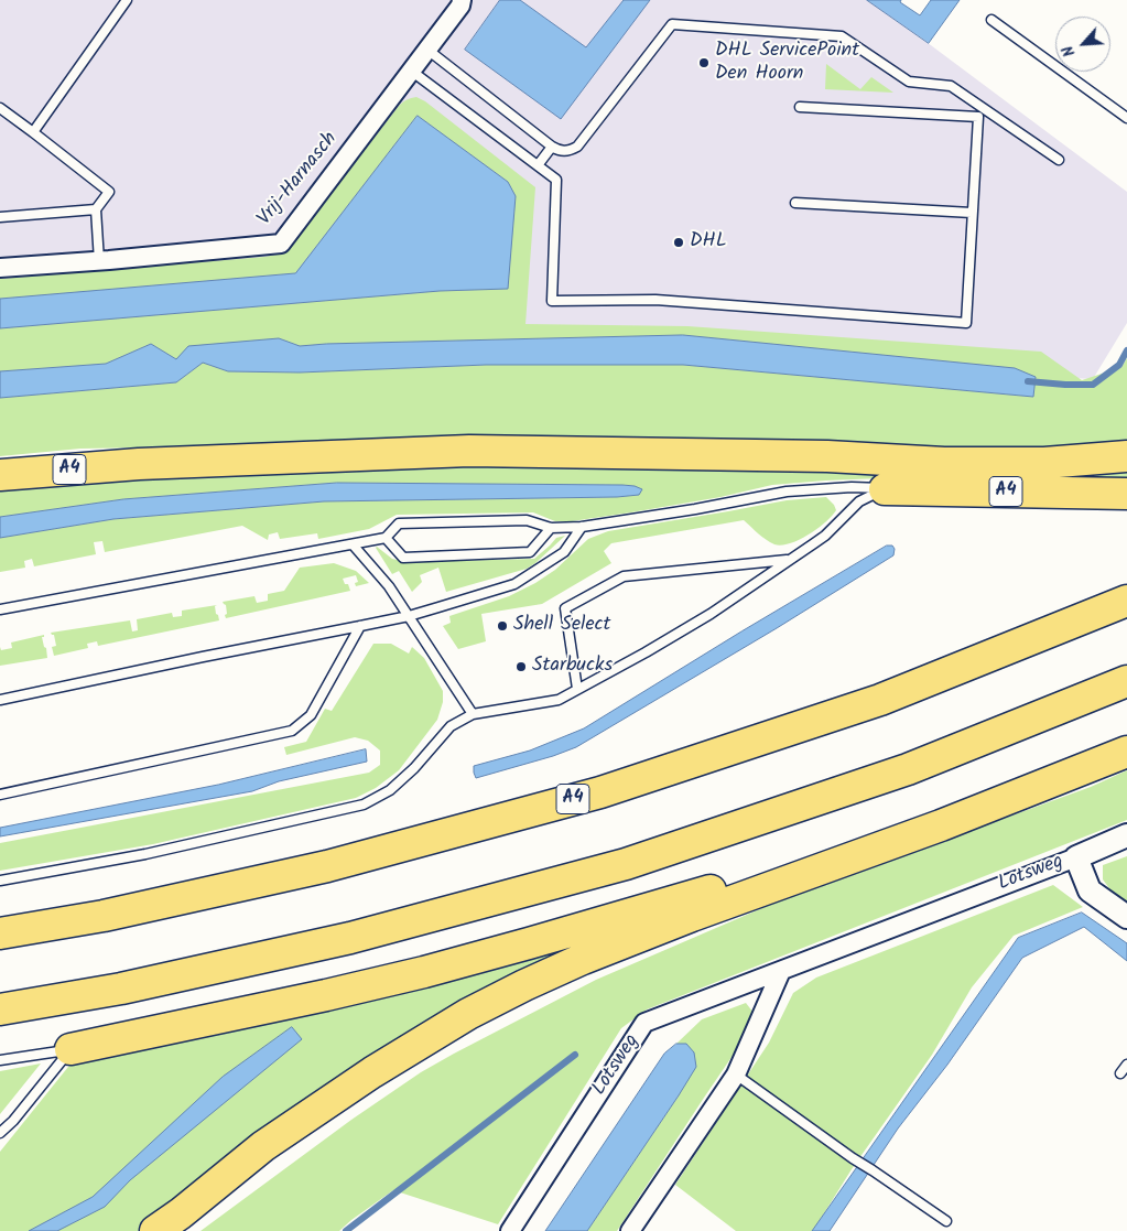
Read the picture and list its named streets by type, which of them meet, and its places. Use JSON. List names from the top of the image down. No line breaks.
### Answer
{"streets":{"highway":["A4"],"street":["Vrij-Harnasch","Lotsweg"]},"places":["DHL ServicePoint Den Hoorn","DHL","Shell Select","Starbucks"],"north":"bottom left"}
